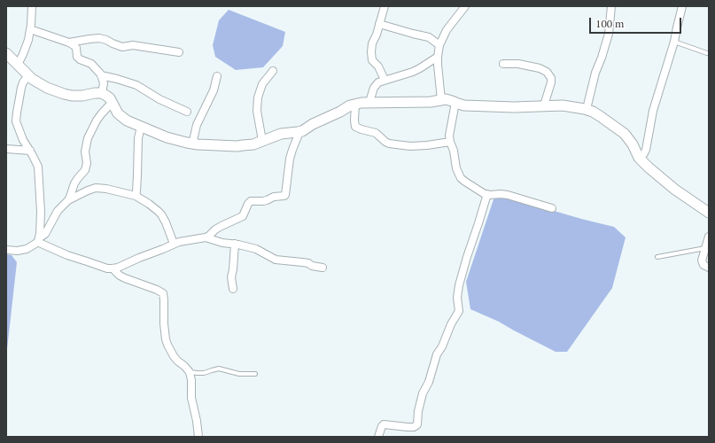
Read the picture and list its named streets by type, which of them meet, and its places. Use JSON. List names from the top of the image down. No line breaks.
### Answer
{"scale_bar":"100 m"}
